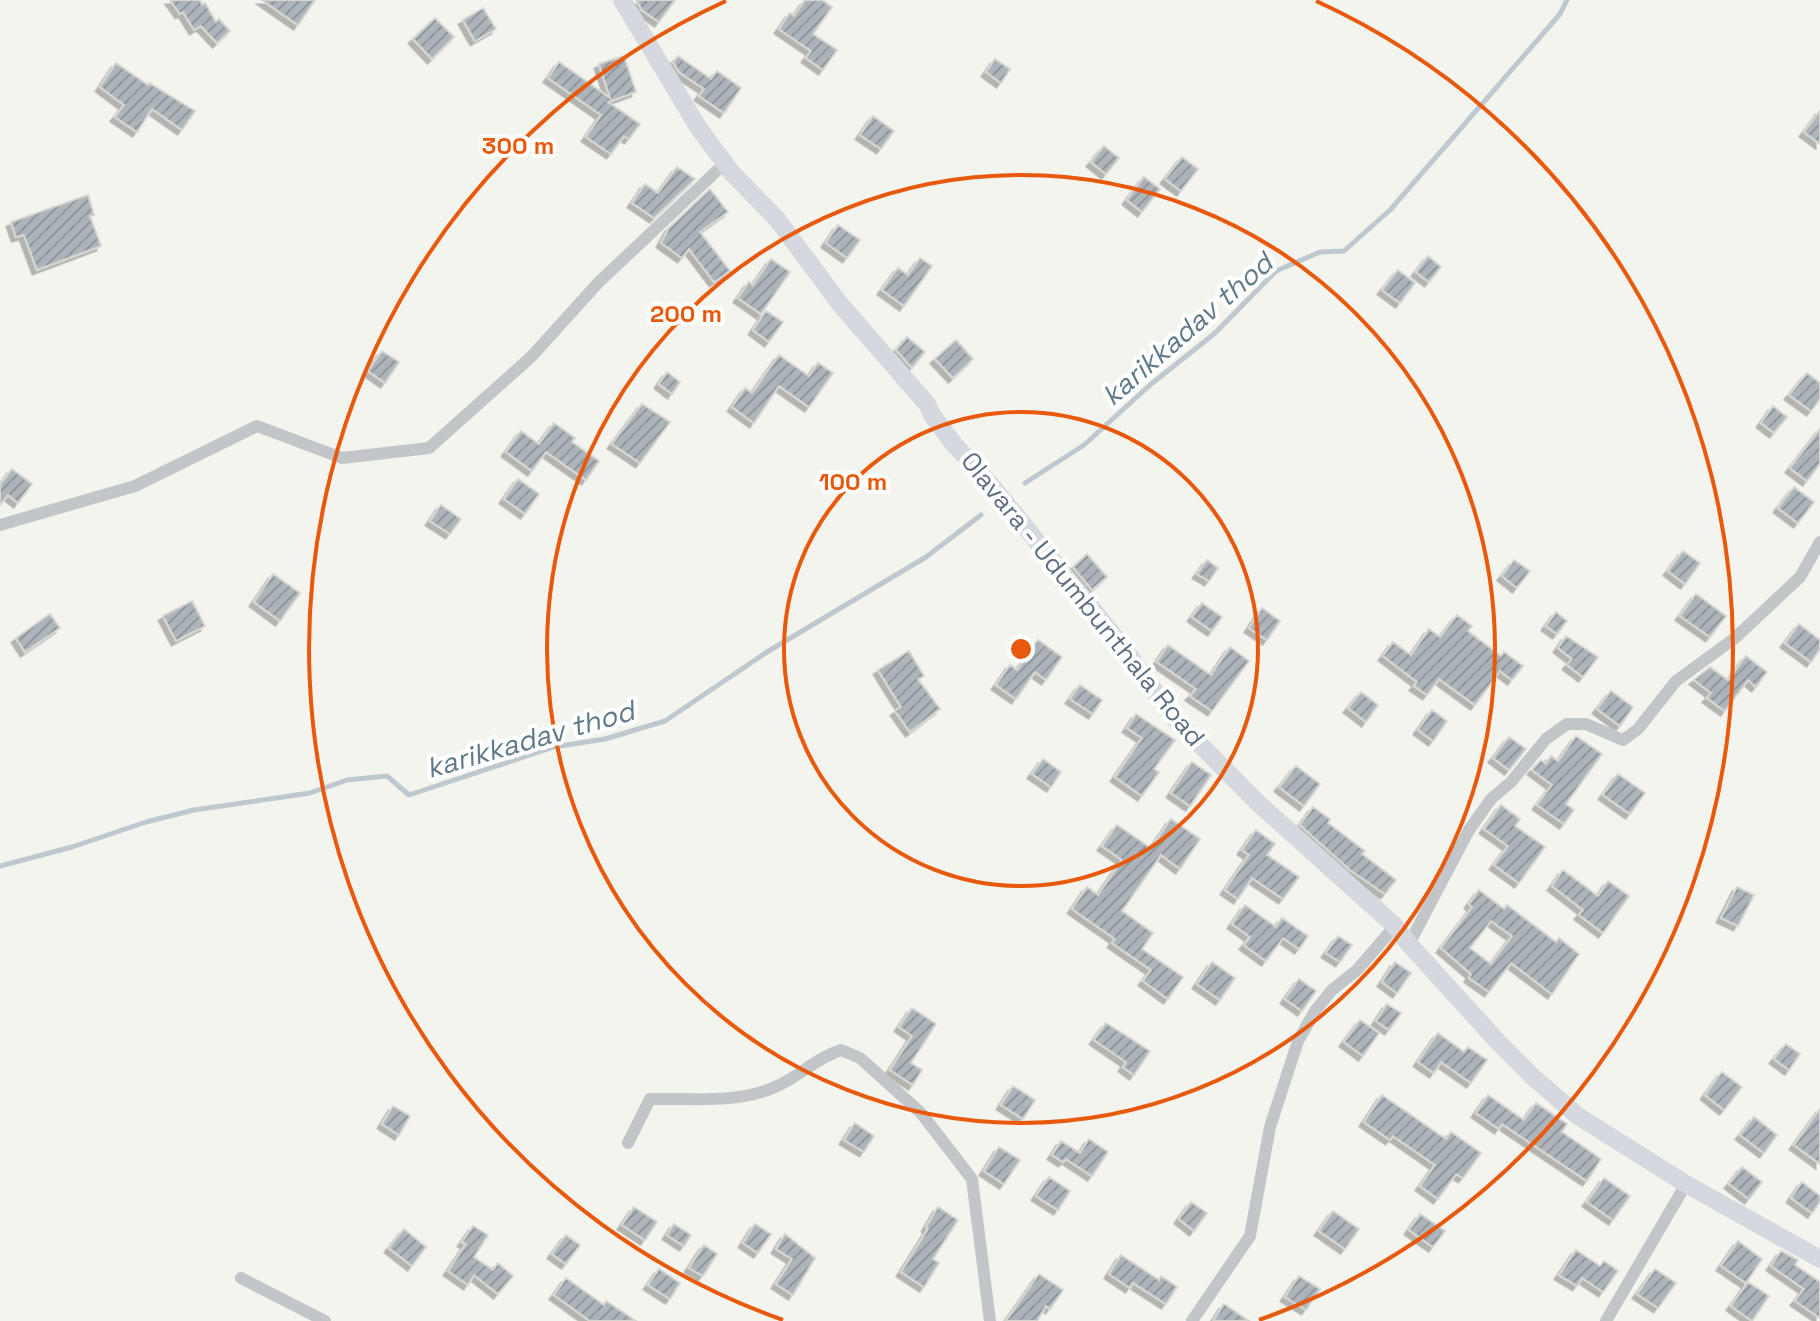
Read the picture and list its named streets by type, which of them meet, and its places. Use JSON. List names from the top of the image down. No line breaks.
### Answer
{"streets":{"main road":["Olavara - Udumbunthala Road"]},"water":["karikkadav thod"],"rings":["300 m","200 m","100 m"]}
